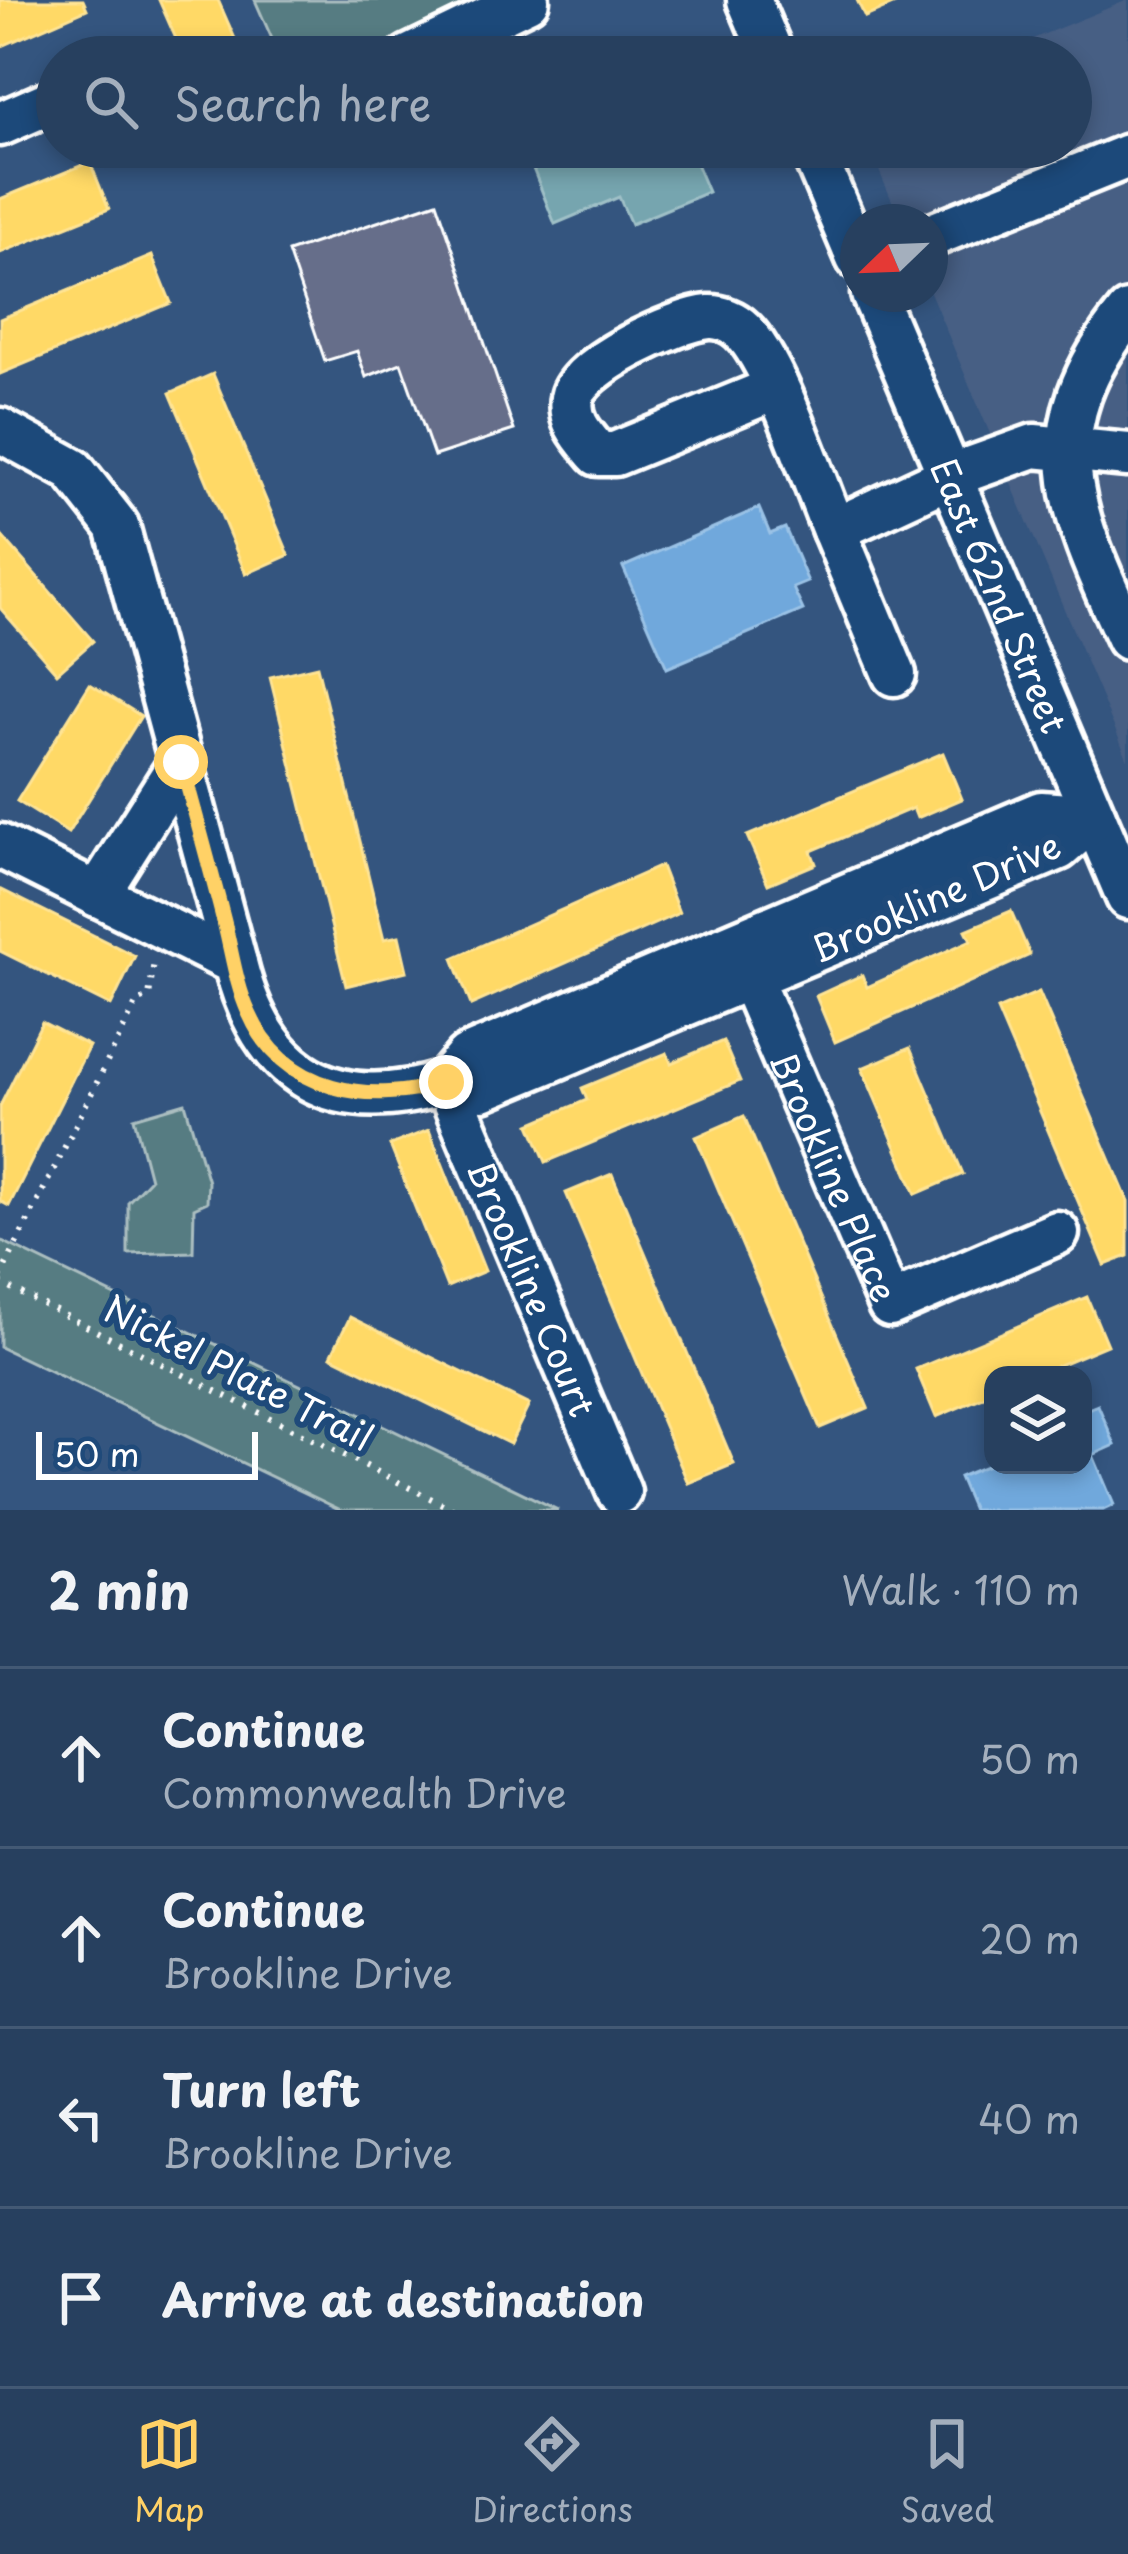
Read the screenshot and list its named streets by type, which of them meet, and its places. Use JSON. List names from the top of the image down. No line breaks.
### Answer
{"streets":{"street":["East 62nd Street","Brookline Drive","Brookline Place","Brookline Court"],"path":["Nickel Plate Trail"]},"crossings":[["East 62nd Street","Brookline Drive"],["Brookline Drive","Brookline Place"],["Brookline Drive","Brookline Court"]],"scale_bar":"50 m","north":"bottom left","page":{"search":"Search here","scale":"50 m","heading":["2 min","Walk · 110 m"],"list":[["Continue","Commonwealth Drive","50 m"],["Continue","Brookline Drive","20 m"],["Turn left","Brookline Drive","40 m"],"Arrive at destination"],"nav":["Map","Directions","Saved"]}}
